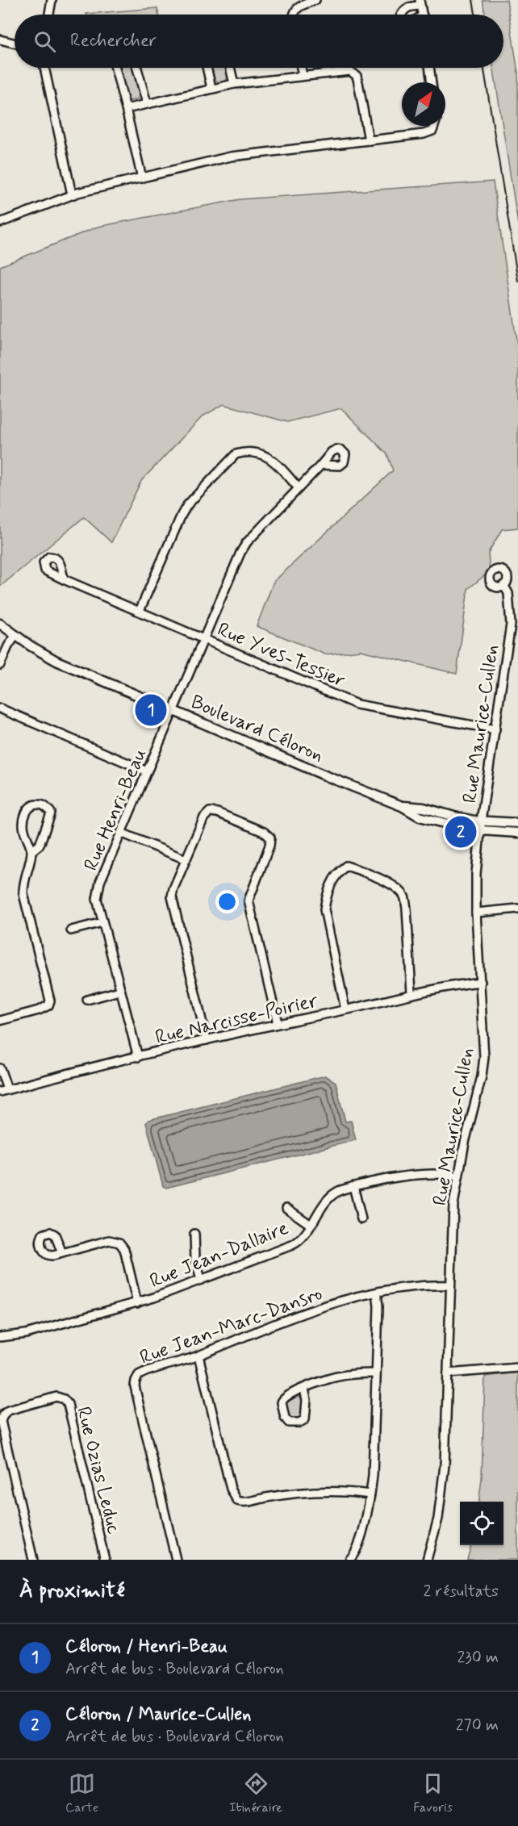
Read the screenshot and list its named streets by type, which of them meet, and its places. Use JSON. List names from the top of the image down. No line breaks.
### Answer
{"streets":{"street":["Rue Yves-Tessier","Rue Maurice-Cullen","Boulevard Céloron","Rue Henri-Beau","Rue Narcisse-Poirier","Rue Jean-Dallaire","Rue Jean-Marc-Dansro","Rue Ozias Leduc"]},"crossings":[["Rue Yves-Tessier","Rue Maurice-Cullen"],["Rue Yves-Tessier","Rue Henri-Beau"],["Rue Maurice-Cullen","Boulevard Céloron"],["Rue Maurice-Cullen","Rue Narcisse-Poirier"],["Rue Maurice-Cullen","Rue Jean-Dallaire"],["Rue Maurice-Cullen","Rue Jean-Marc-Dansro"],["Boulevard Céloron","Rue Henri-Beau"],["Rue Henri-Beau","Rue Narcisse-Poirier"]],"north":"top right","page":{"search":"Rechercher","pins":["1","2"],"heading":["À proximité","2 résultats"],"list":[{"mark":"1","name":"Céloron / Henri-Beau","note":"Arrêt de bus · Boulevard Céloron","value":"230 m"},{"mark":"2","name":"Céloron / Maurice-Cullen","note":"Arrêt de bus · Boulevard Céloron","value":"270 m"}],"nav":["Carte","Itinéraire","Favoris"]}}
